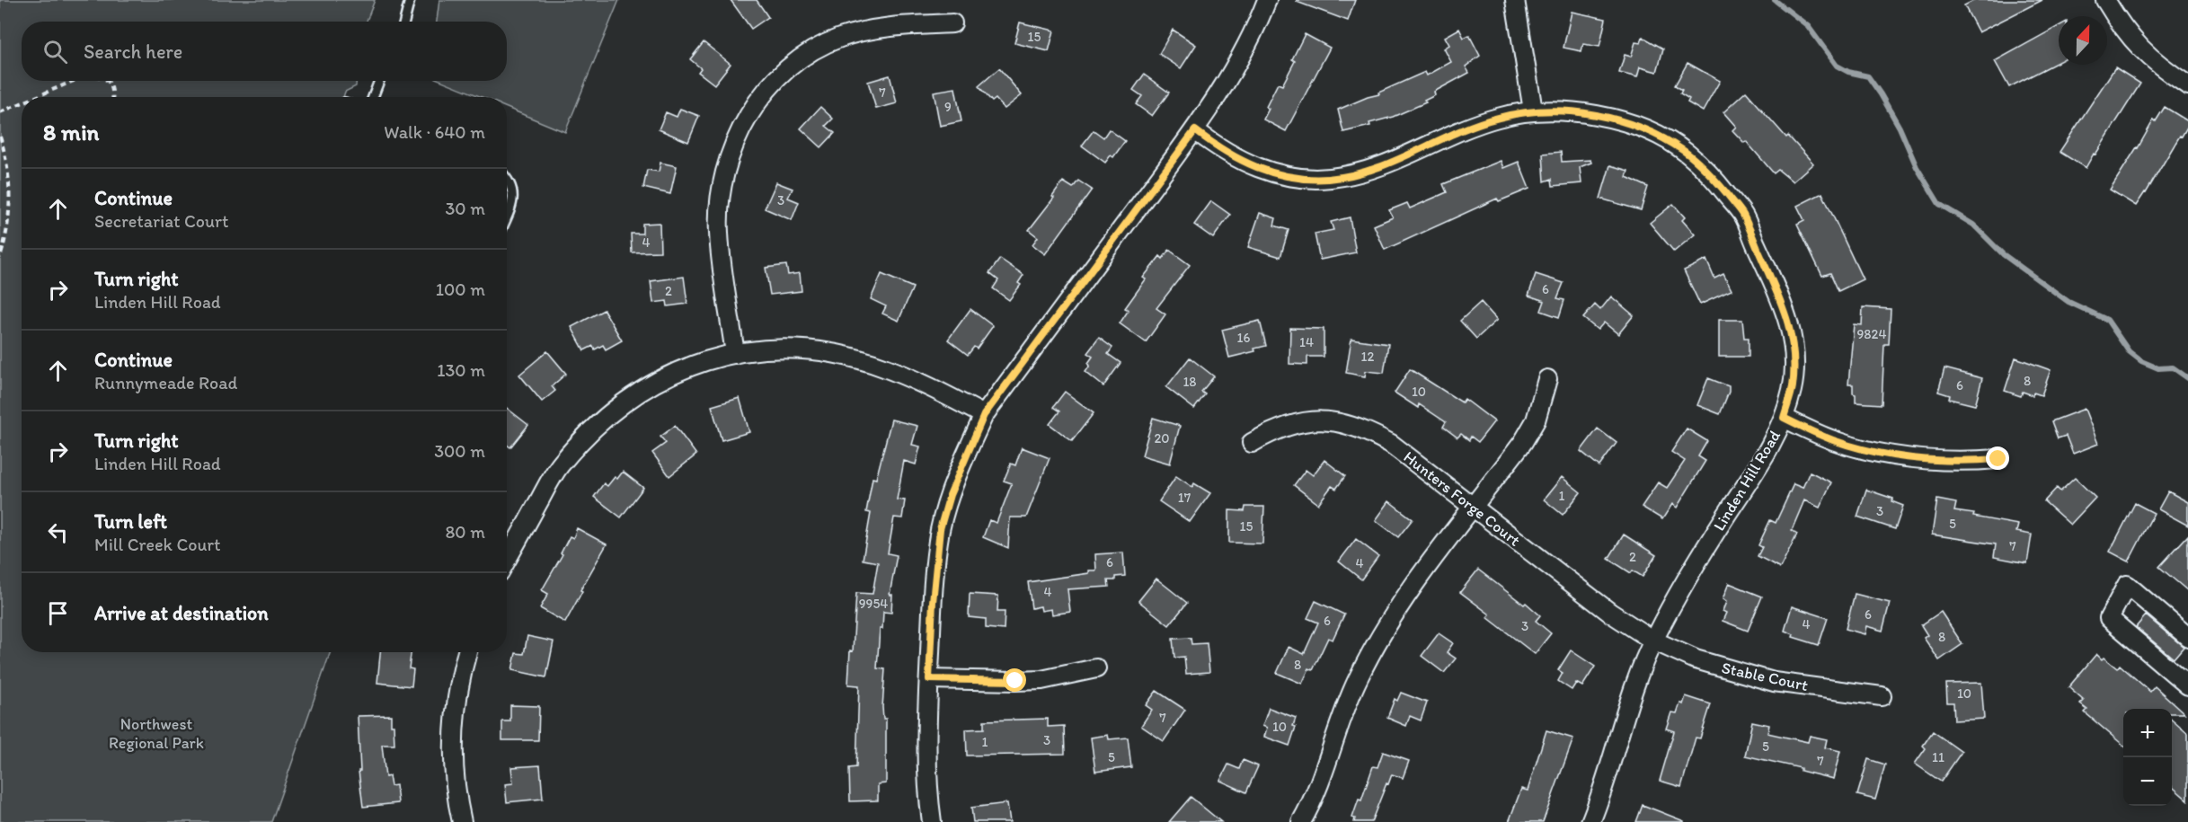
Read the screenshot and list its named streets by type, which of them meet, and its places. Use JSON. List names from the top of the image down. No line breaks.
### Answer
{"streets":{"street":["Linden Hill Road","Hunters Forge Court","Stable Court"]},"crossings":[["Linden Hill Road","Hunters Forge Court"],["Linden Hill Road","Stable Court"],["Hunters Forge Court","Stable Court"]],"parks":["Northwest Regional Park"],"house_numbers":["15","7","9","3","4","6","2","9824","16","14","12","8","18","6","10","20","1","17","3","5","15","7","2","6","4","4","9954","6","6","4","3","8","8","10","7","10","3","1","5","5","11","7"],"north":"top","page":{"search":"Search here","heading":["8 min","Walk · 640 m"],"list":[["Continue","Secretariat Court","30 m"],["Turn right","Linden Hill Road","100 m"],["Continue","Runnymeade Road","130 m"],["Turn right","Linden Hill Road","300 m"],["Turn left","Mill Creek Court","80 m"],"Arrive at destination"],"map_buttons":["+","−"]}}
